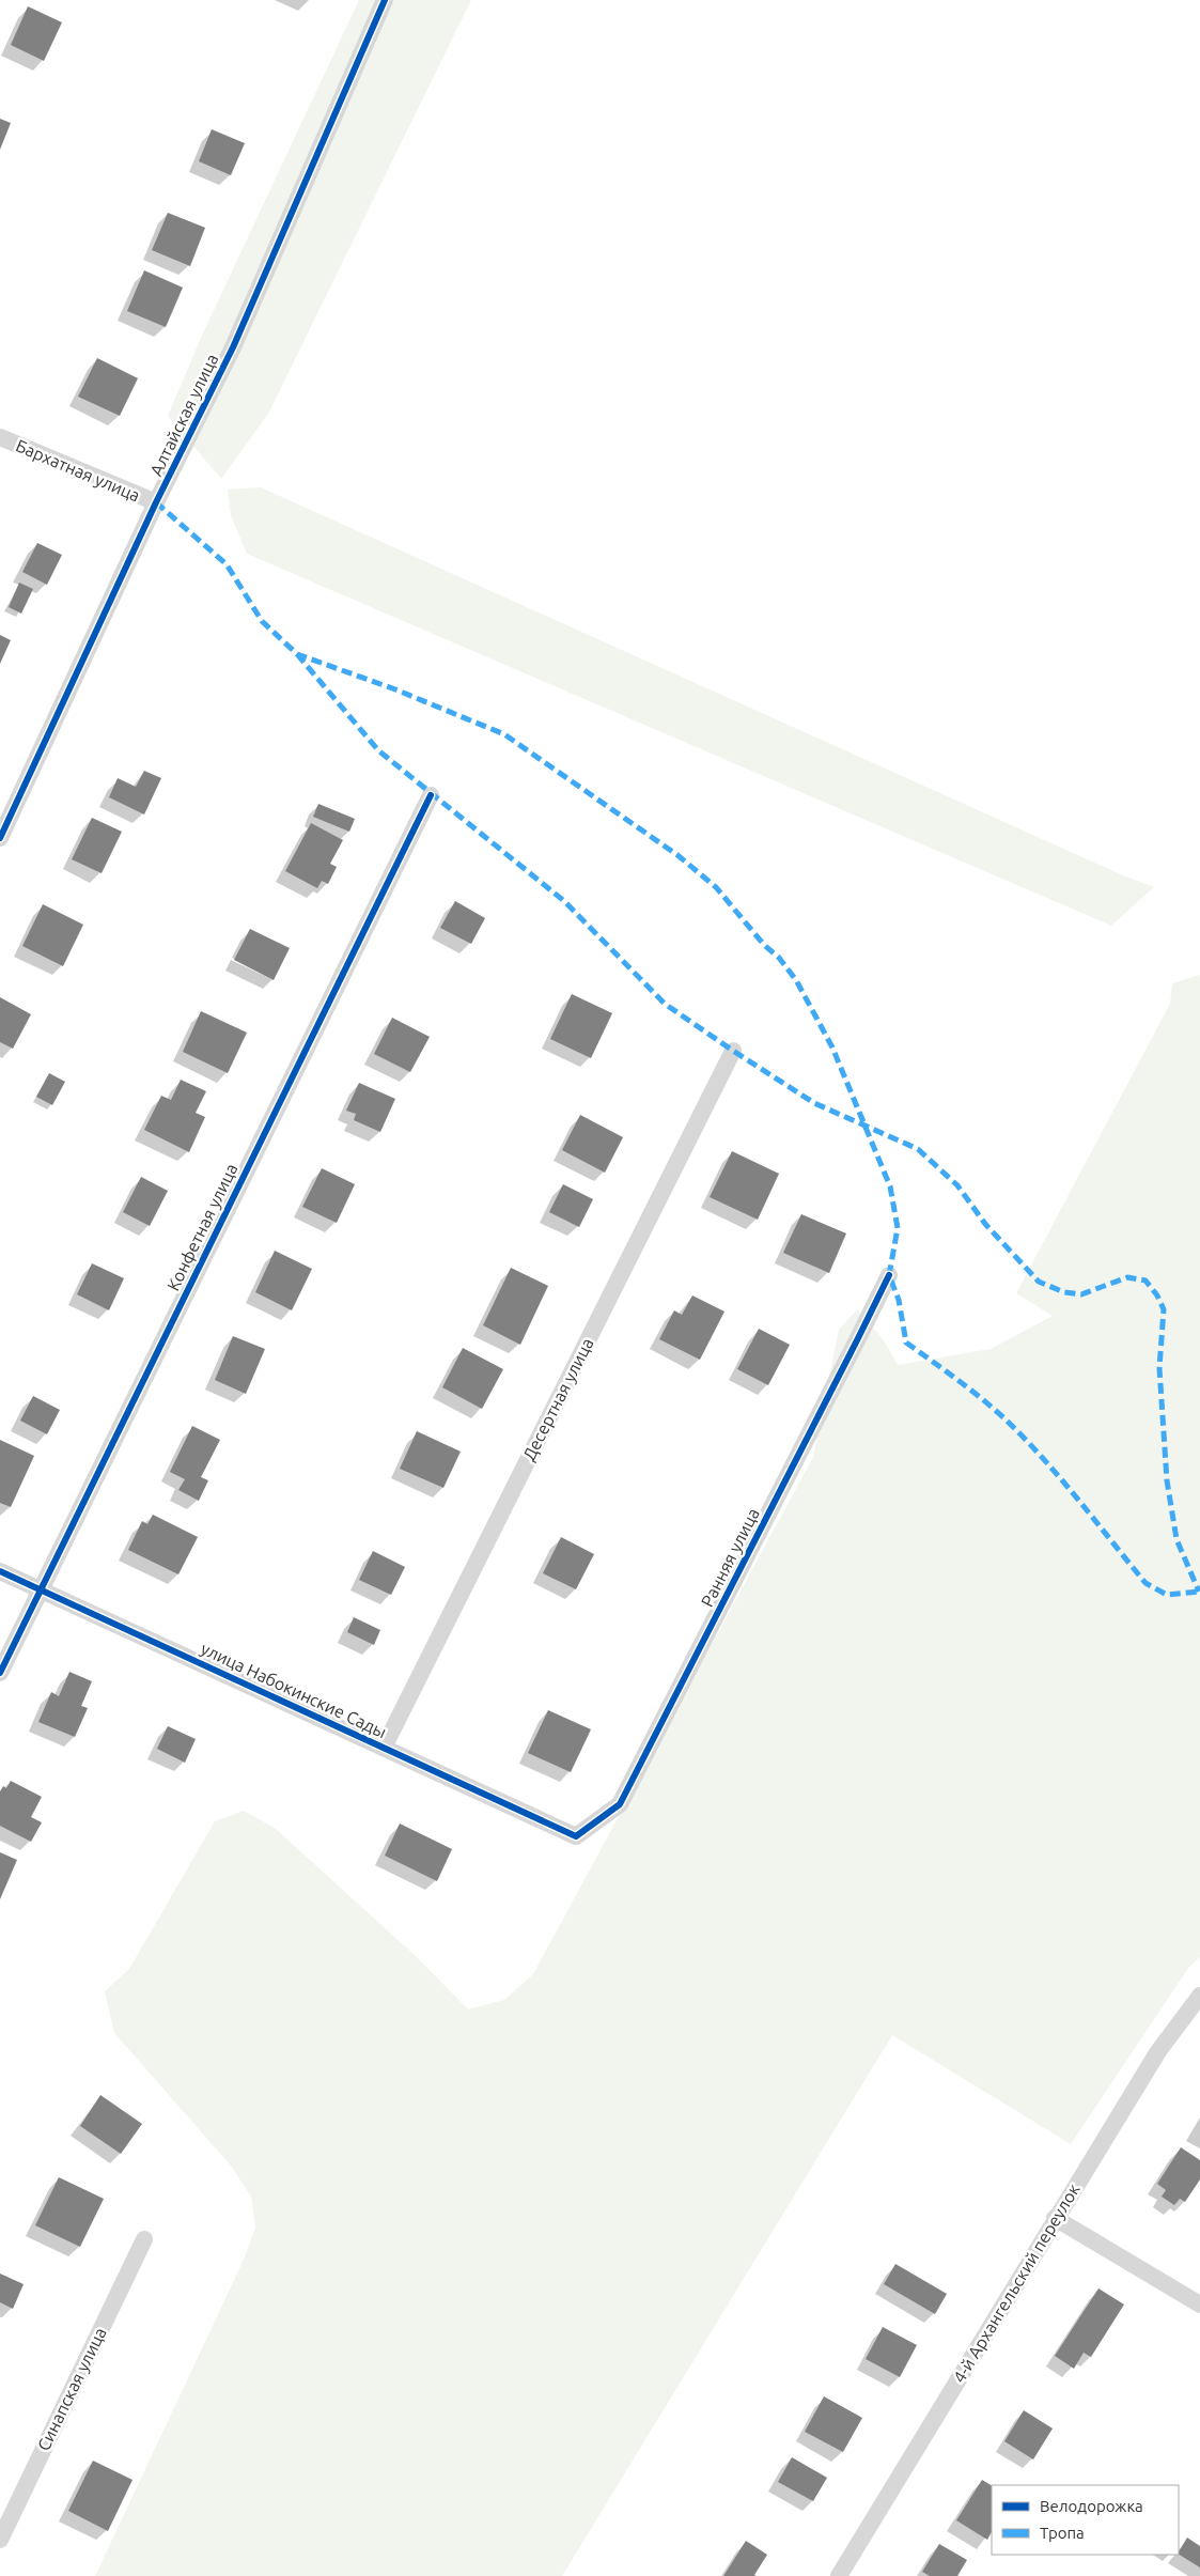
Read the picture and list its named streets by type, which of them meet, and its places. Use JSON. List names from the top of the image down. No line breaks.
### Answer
{"streets":{"street":["Алтайская улица","Бархатная улица","Конфетная улица","Десертная улица","Ранняя улица","улица Набокинские Сады","4-й Архангельский переулок","Синапская улица"]},"crossings":[["Алтайская улица","Бархатная улица"],["Конфетная улица","улица Набокинские Сады"],["Десертная улица","улица Набокинские Сады"],["Ранняя улица","улица Набокинские Сады"]],"legend":["Велодорожка","Тропа"]}
